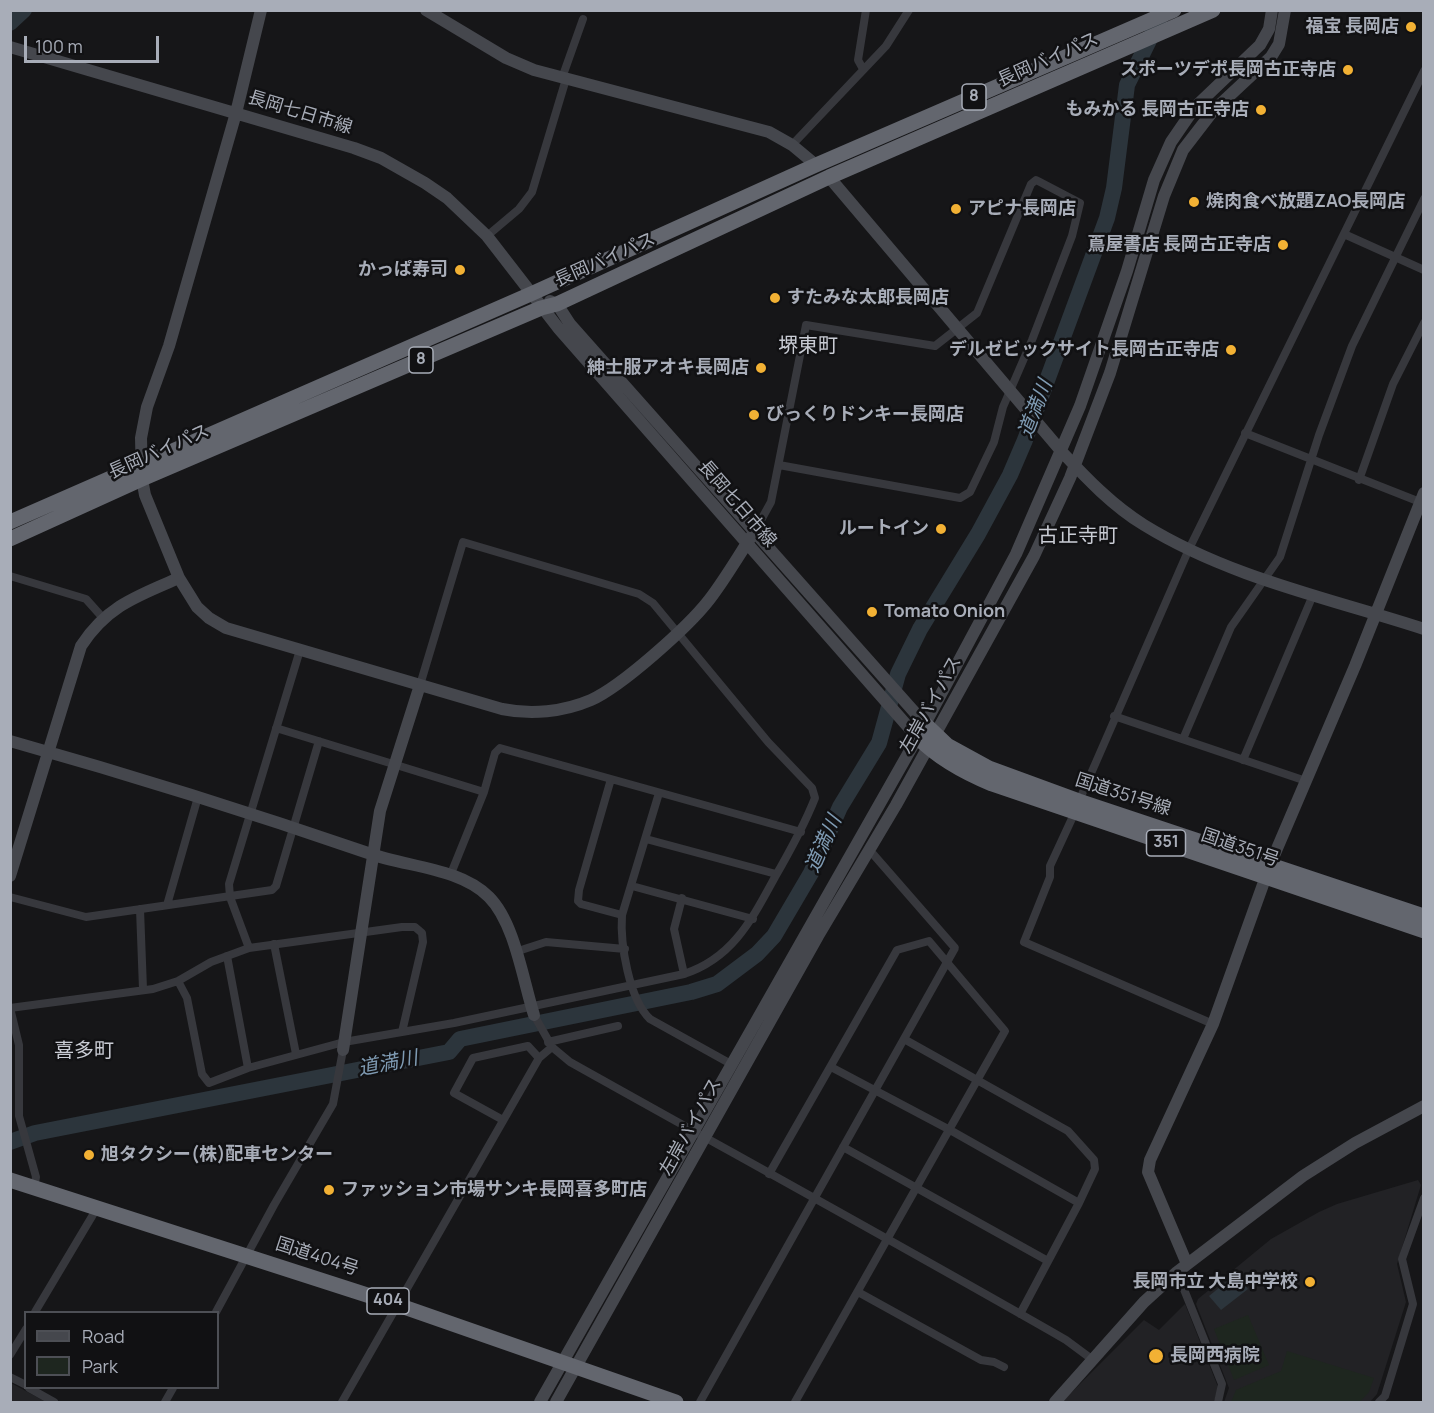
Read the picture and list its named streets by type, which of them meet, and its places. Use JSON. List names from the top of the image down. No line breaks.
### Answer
{"streets":{"highway":["長岡バイパス","8","国道351号線","351","国道351号","国道404号","404"],"street":["長岡七日市線","左岸バイパス"]},"crossings":[["長岡バイパス","長岡七日市線"],["長岡七日市線","左岸バイパス"],["長岡七日市線","国道351号線"],["長岡七日市線","国道351号"],["左岸バイパス","国道351号線"],["左岸バイパス","国道351号"],["左岸バイパス","国道404号"],["国道351号線","国道351号"],["351","国道351号"]],"districts":["堺東町","古正寺町","喜多町"],"water":["道満川"],"places":["福宝 長岡店","スポーツデポ長岡古正寺店","もみかる 長岡古正寺店","焼肉食べ放題ZAO長岡店","アピナ長岡店","蔦屋書店 長岡古正寺店","かっぱ寿司","すたみな太郎長岡店","デルゼビックサイト長岡古正寺店","紳士服アオキ長岡店","びっくりドンキー長岡店","ルートイン","Tomato Onion","旭タクシー(株)配車センター","ファッション市場サンキ長岡喜多町店","長岡市立 大島中学校","長岡西病院"],"legend":["Road","Park"],"scale_bar":"100 m"}
